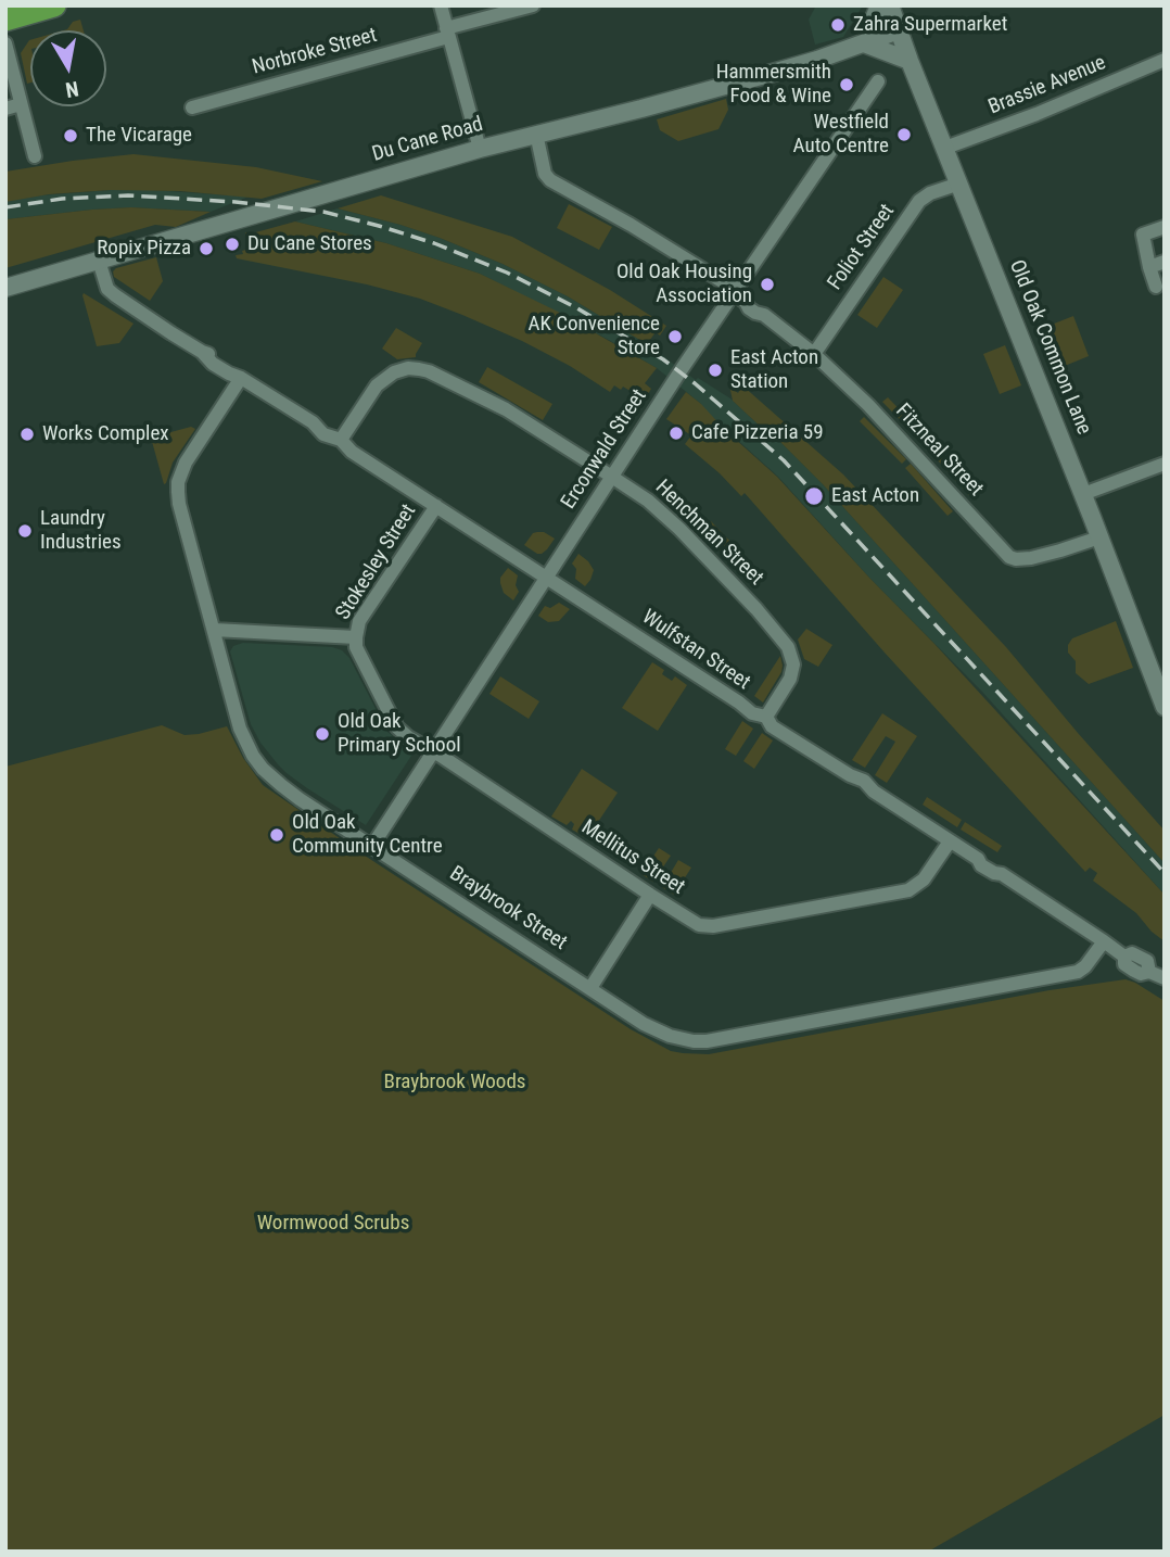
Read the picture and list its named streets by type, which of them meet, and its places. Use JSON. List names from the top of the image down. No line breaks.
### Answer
{"streets":{"street":["Norbroke Street","Brassie Avenue","Du Cane Road","Foliot Street","Old Oak Common Lane","Erconwald Street","Fitzneal Street","Henchman Street","Stokesley Street","Wulfstan Street","Mellitus Street","Braybrook Street"]},"crossings":[["Brassie Avenue","Old Oak Common Lane"],["Du Cane Road","Old Oak Common Lane"],["Du Cane Road","Wulfstan Street"],["Foliot Street","Old Oak Common Lane"],["Foliot Street","Fitzneal Street"],["Old Oak Common Lane","Fitzneal Street"],["Erconwald Street","Fitzneal Street"],["Erconwald Street","Henchman Street"],["Erconwald Street","Wulfstan Street"],["Erconwald Street","Mellitus Street"],["Erconwald Street","Braybrook Street"],["Henchman Street","Wulfstan Street"],["Stokesley Street","Wulfstan Street"],["Stokesley Street","Mellitus Street"],["Stokesley Street","Braybrook Street"],["Wulfstan Street","Mellitus Street"],["Wulfstan Street","Braybrook Street"]],"parks":["Braybrook Woods","Wormwood Scrubs"],"places":["Zahra Supermarket","Hammersmith Food & Wine","Westfield Auto Centre","The Vicarage","Du Cane Stores","Ropix Pizza","Old Oak Housing Association","AK Convenience Store","East Acton Station","Cafe Pizzeria 59","Works Complex","East Acton","Laundry Industries","Old Oak Primary School","Old Oak Community Centre"],"north":"bottom"}
